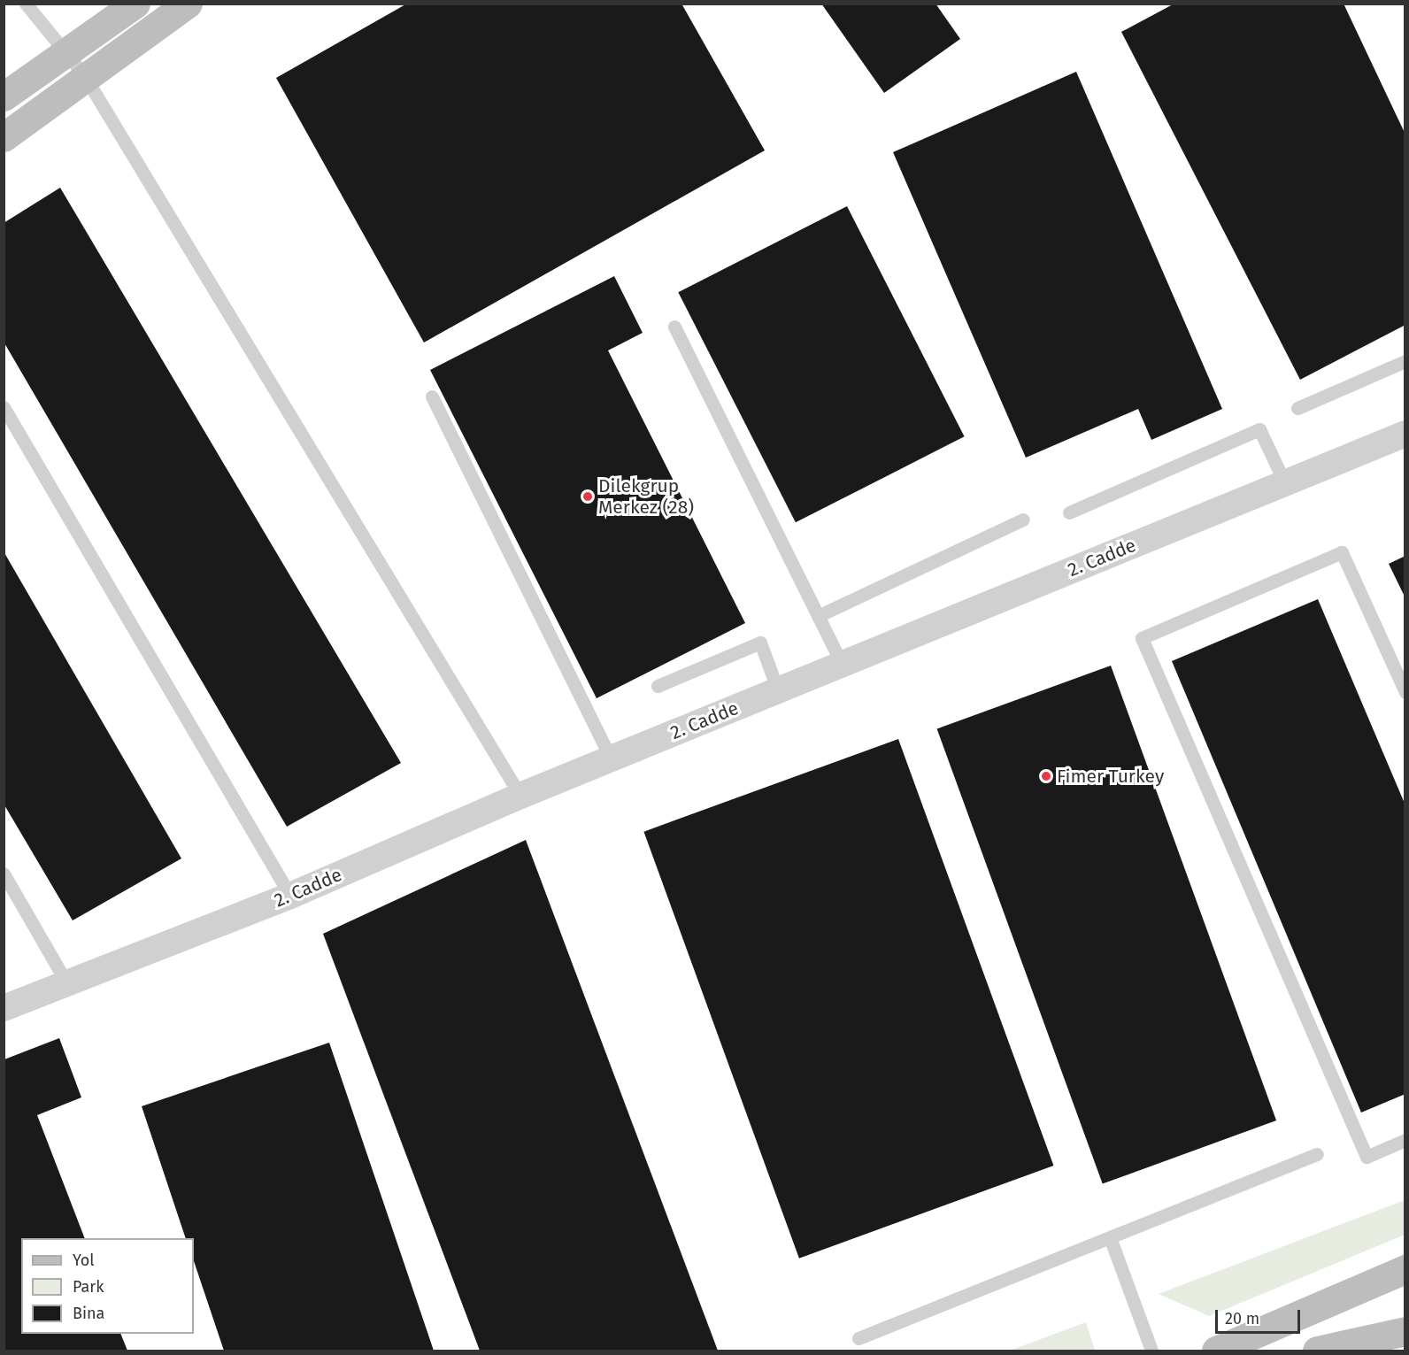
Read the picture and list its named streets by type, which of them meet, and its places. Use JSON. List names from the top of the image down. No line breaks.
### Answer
{"streets":{"street":["2. Cadde"]},"places":["Dilekgrup Merkez (28)","Fimer Turkey"],"legend":["Yol","Park","Bina"],"scale_bar":"20 m"}
